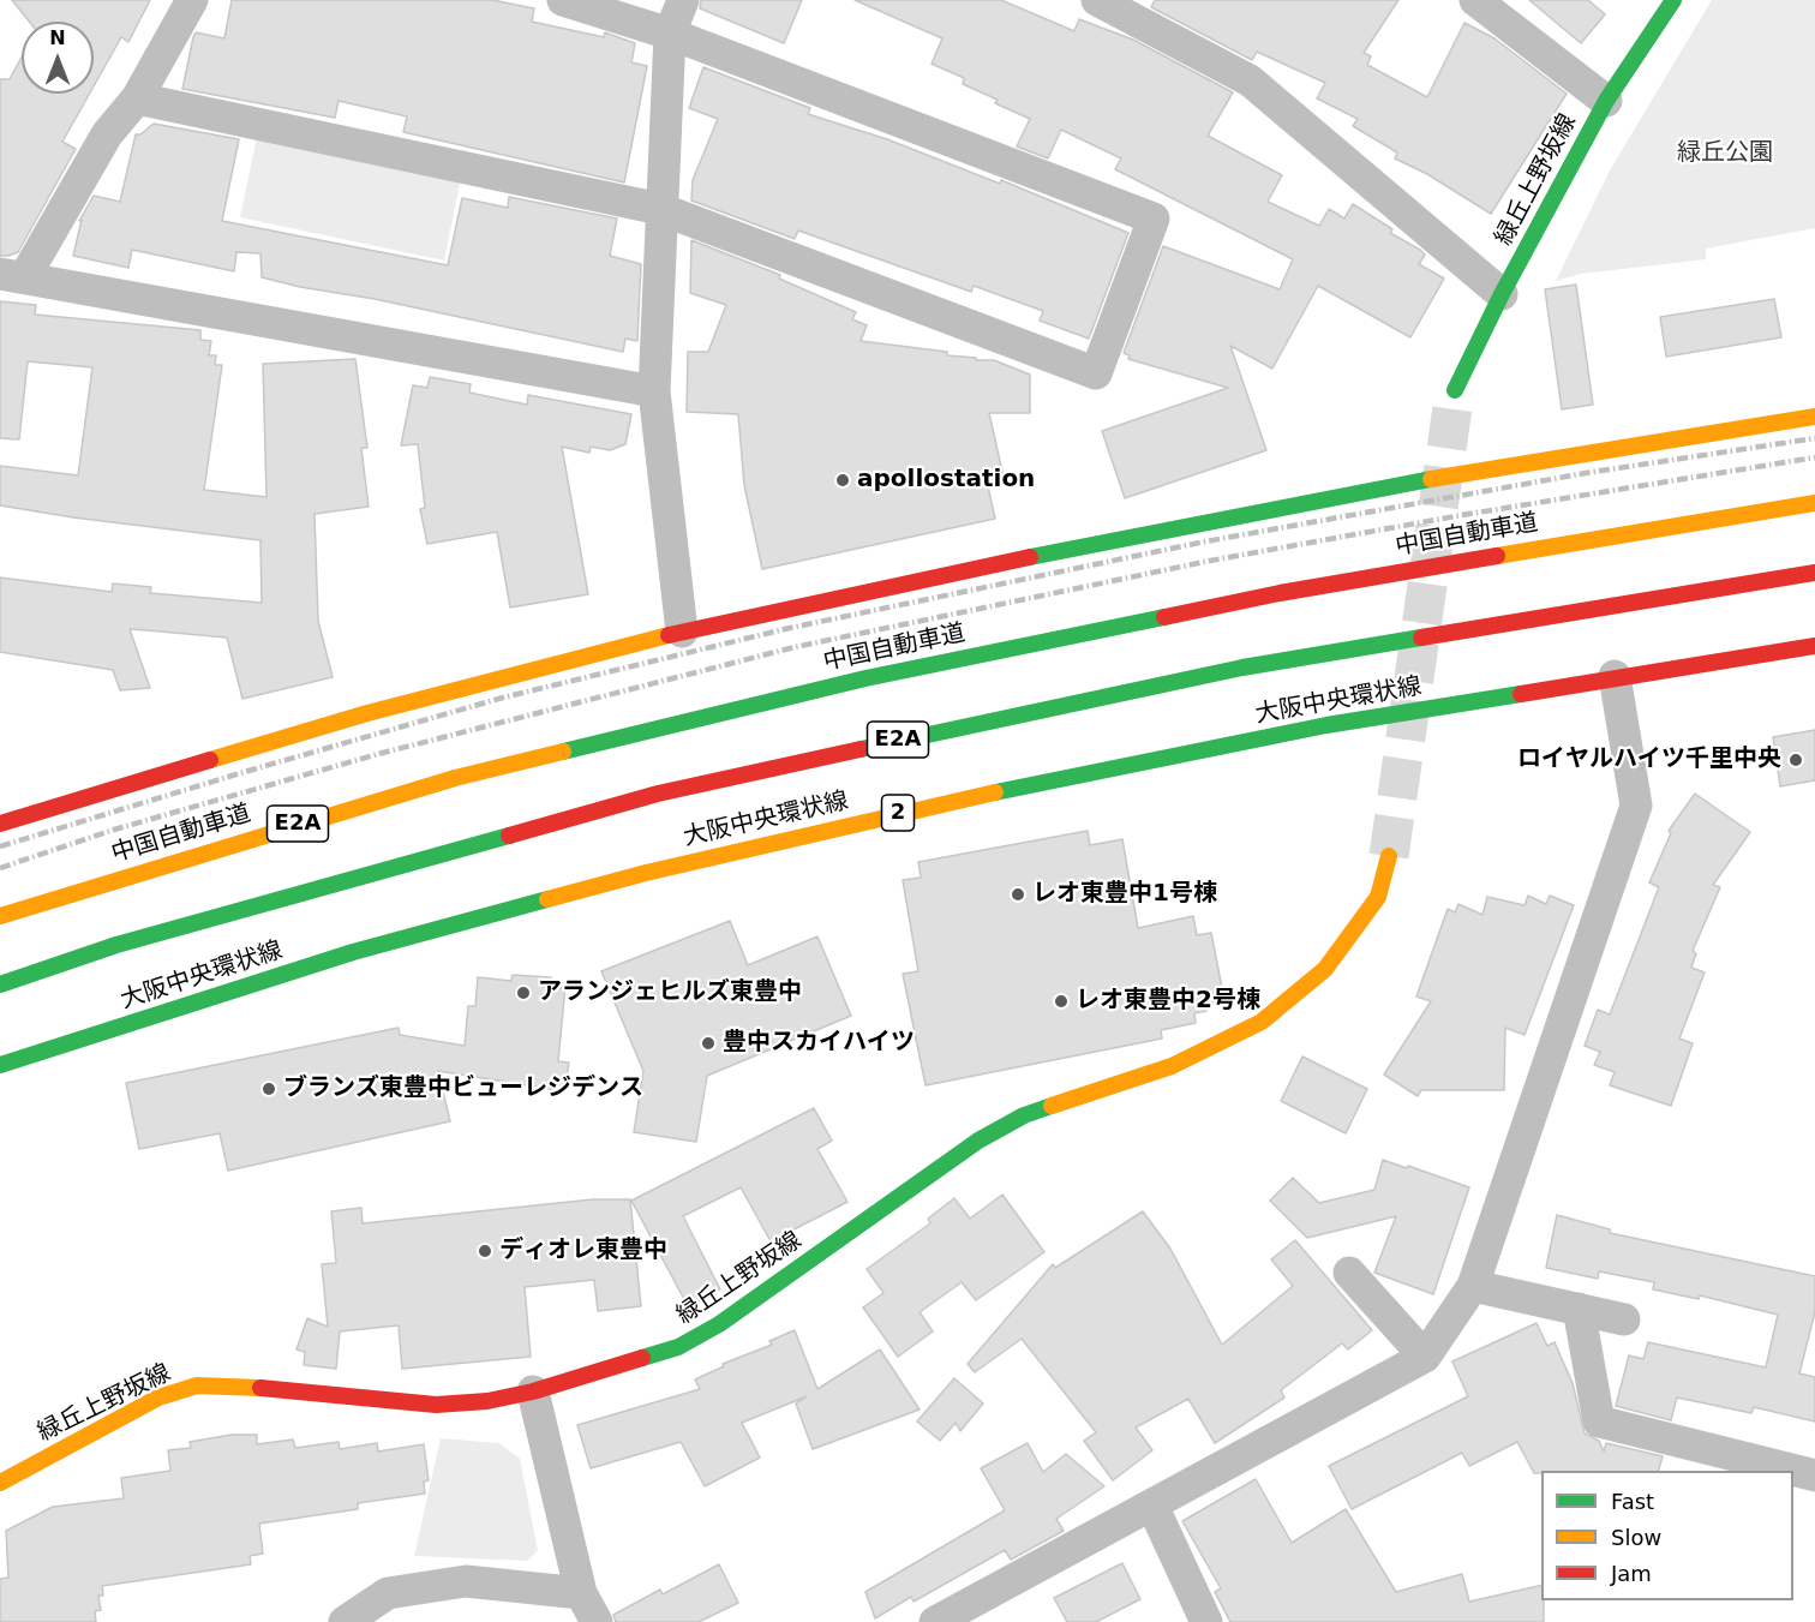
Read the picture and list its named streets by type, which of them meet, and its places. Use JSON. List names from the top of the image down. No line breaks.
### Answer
{"streets":{"main road":["緑丘上野坂線","中国自動車道","大阪中央環状線","E2A","2"]},"parks":["緑丘公園"],"places":["apollostation","ロイヤルハイツ千里中央","レオ東豊中1号棟","アランジェヒルズ東豊中","レオ東豊中2号棟","豊中スカイハイツ","ブランズ東豊中ビューレジデンス","ディオレ東豊中"],"legend":["Fast","Slow","Jam"],"north":"top"}
